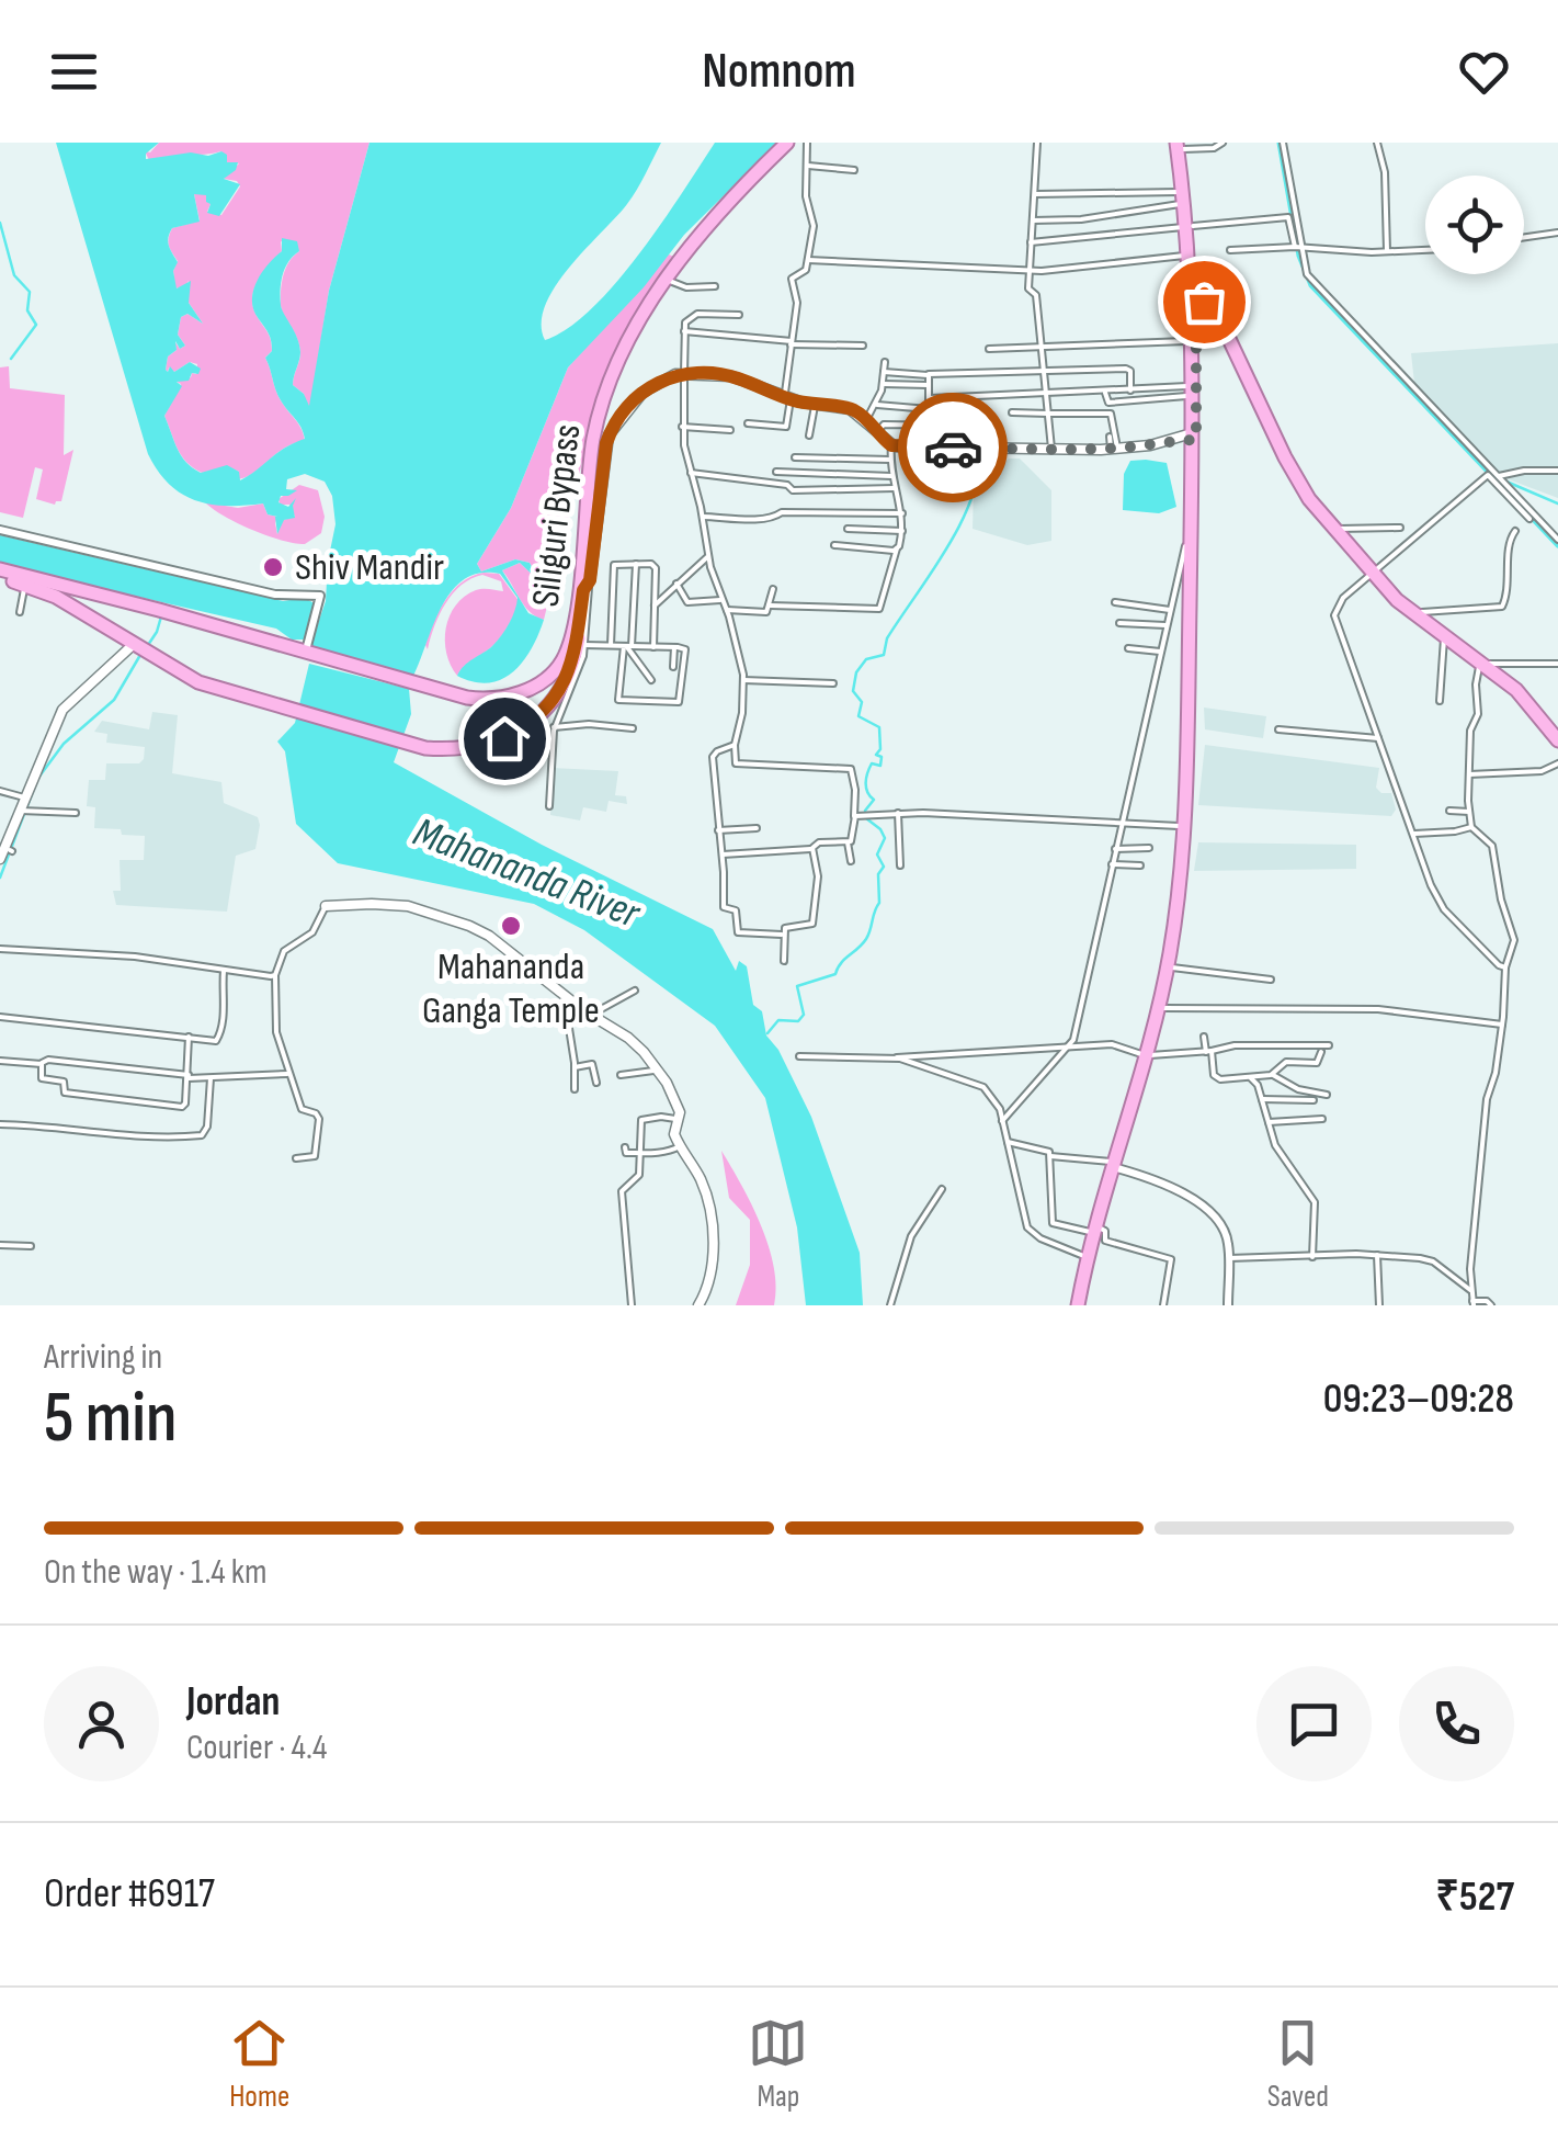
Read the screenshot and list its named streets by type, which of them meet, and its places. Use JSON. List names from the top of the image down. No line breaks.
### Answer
{"streets":{"highway":["Siliguri Bypass"]},"water":["Mahananda River"],"places":["Shiv Mandir","Mahananda Ganga Temple"],"page":{"header":"Nomnom","heading":["5 min","Arriving in","09:23–09:28"],"panel":["Jordan","Courier · 4.4","Order #6917","₹527"],"bar":"On the way · 1.4 km","tabs":["Home","Map","Saved"]}}
